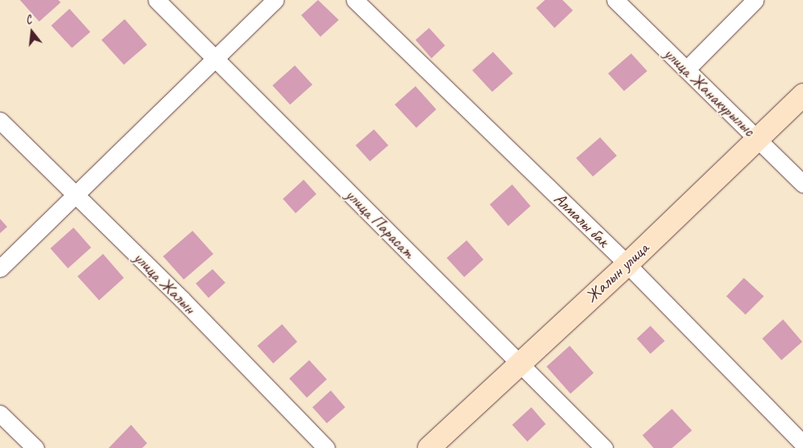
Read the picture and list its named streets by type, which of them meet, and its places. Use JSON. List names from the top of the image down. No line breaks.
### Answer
{"streets":{"street":["улица Жанакурылыс","Алмалы бак","улица Парасат","Жалын улица","улица Жалын"]},"crossings":[["улица Жанакурылыс","Жалын улица"],["Алмалы бак","Жалын улица"],["улица Парасат","Жалын улица"]],"north":"top"}
